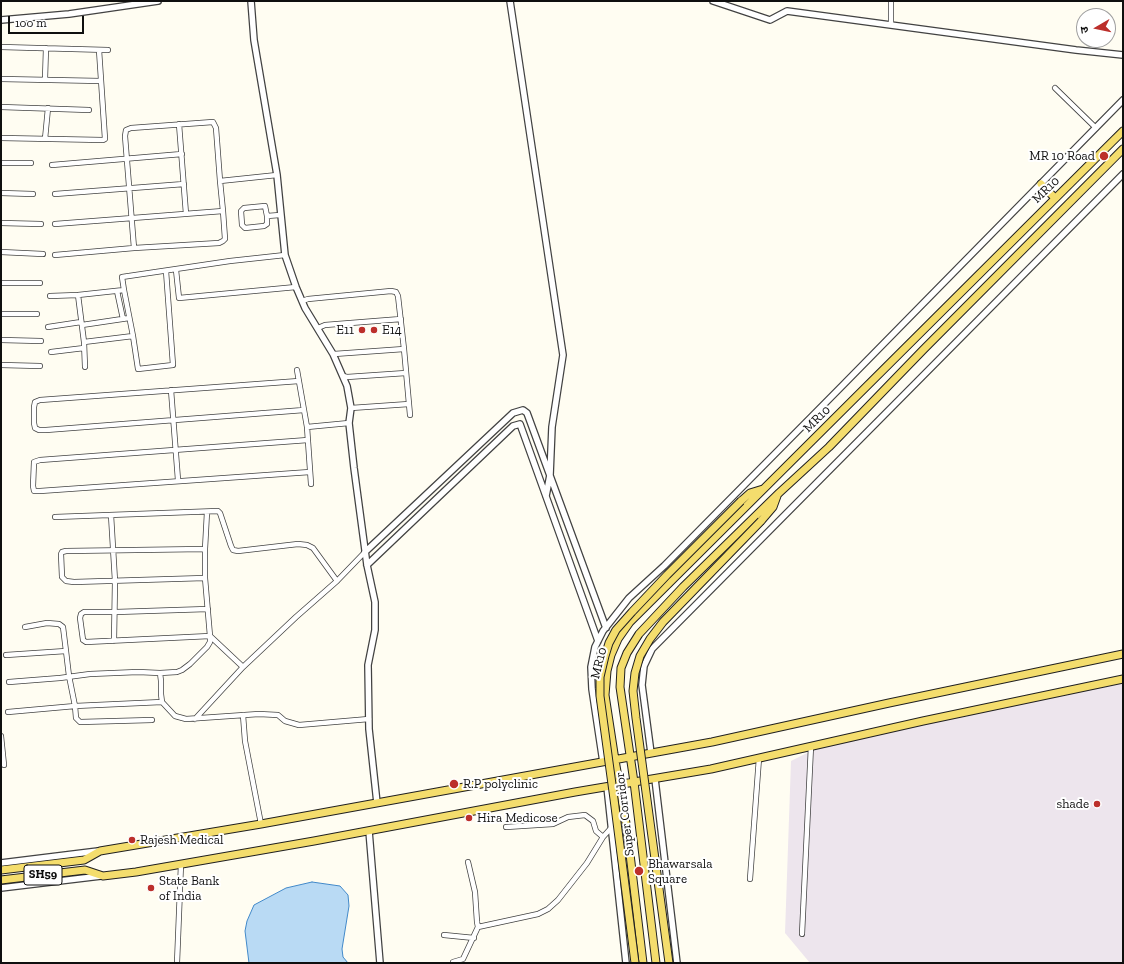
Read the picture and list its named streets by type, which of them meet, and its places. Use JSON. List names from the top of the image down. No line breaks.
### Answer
{"streets":{"main road":["MR10","Super Corridor","SH59"]},"crossings":[["MR10","Super Corridor"]],"places":["MR 10 Road","E11","E14","R.P polyclinic","shade","Hira Medicose","Rajesh Medical","Bhawarsala Square","State Bank of India"],"scale_bar":"100 m","north":"left"}
